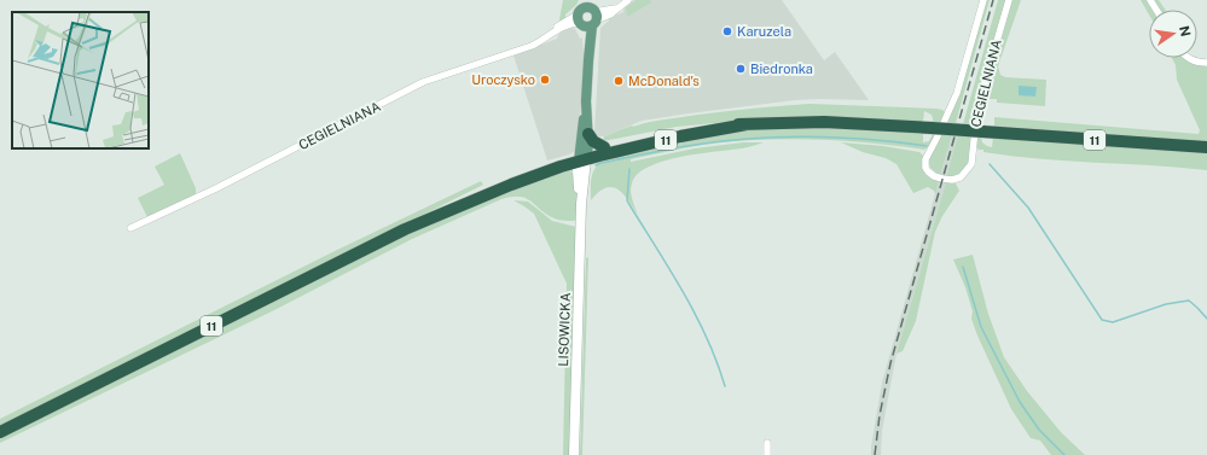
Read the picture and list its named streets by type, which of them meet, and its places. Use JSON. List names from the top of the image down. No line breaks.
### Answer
{"streets":{"highway":["11"],"main road":["LISOWICKA"],"street":["CEGIELNIANA"]},"crossings":[["CEGIELNIANA","LISOWICKA"],["11","LISOWICKA"]],"places":["Karuzela","Biedronka","Uroczysko","McDonald's"],"north":"right"}
